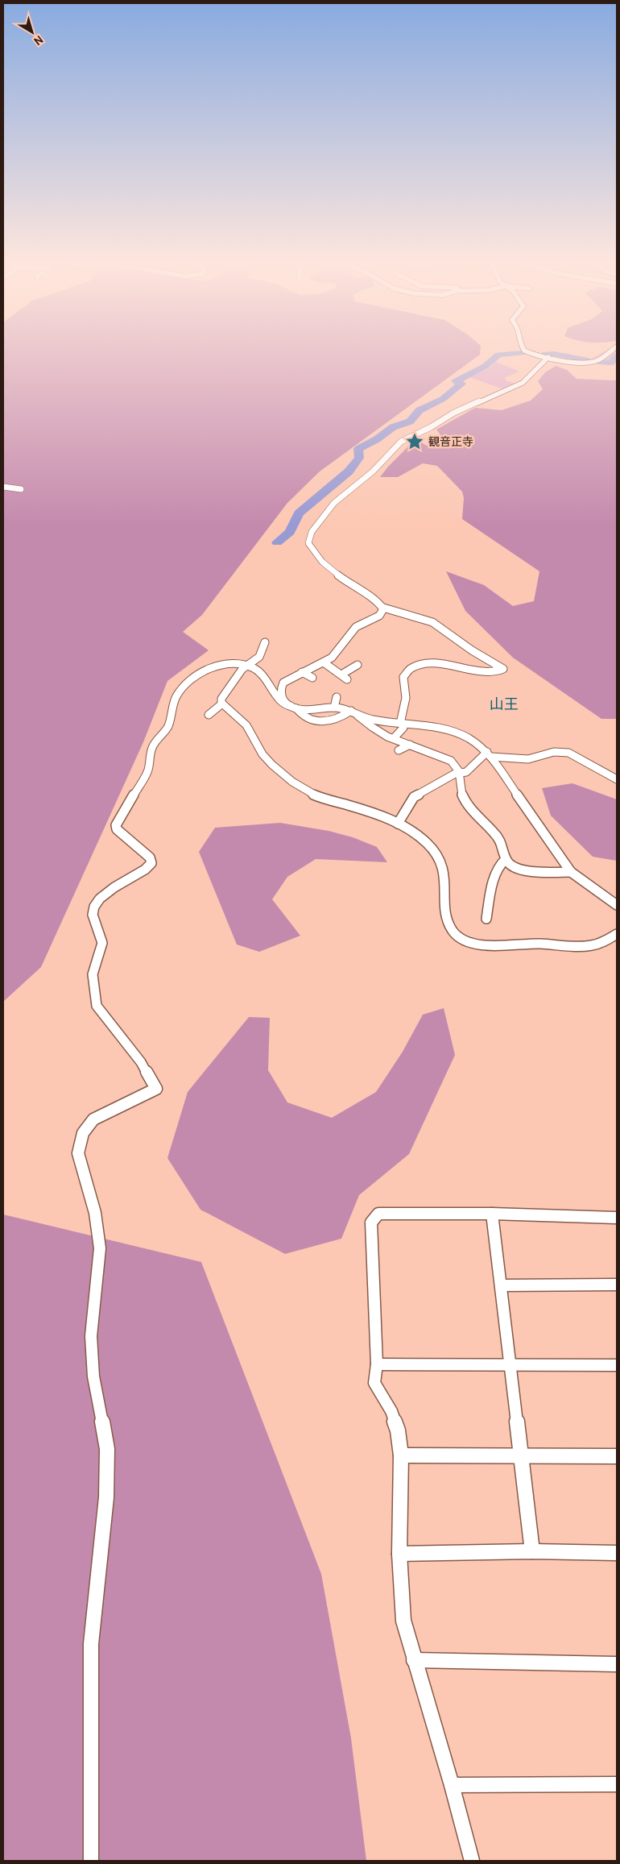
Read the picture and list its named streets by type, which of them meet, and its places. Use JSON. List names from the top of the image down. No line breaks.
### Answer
{"districts":["山王"],"places":{"place":["観音正寺"]},"north":"bottom right"}
